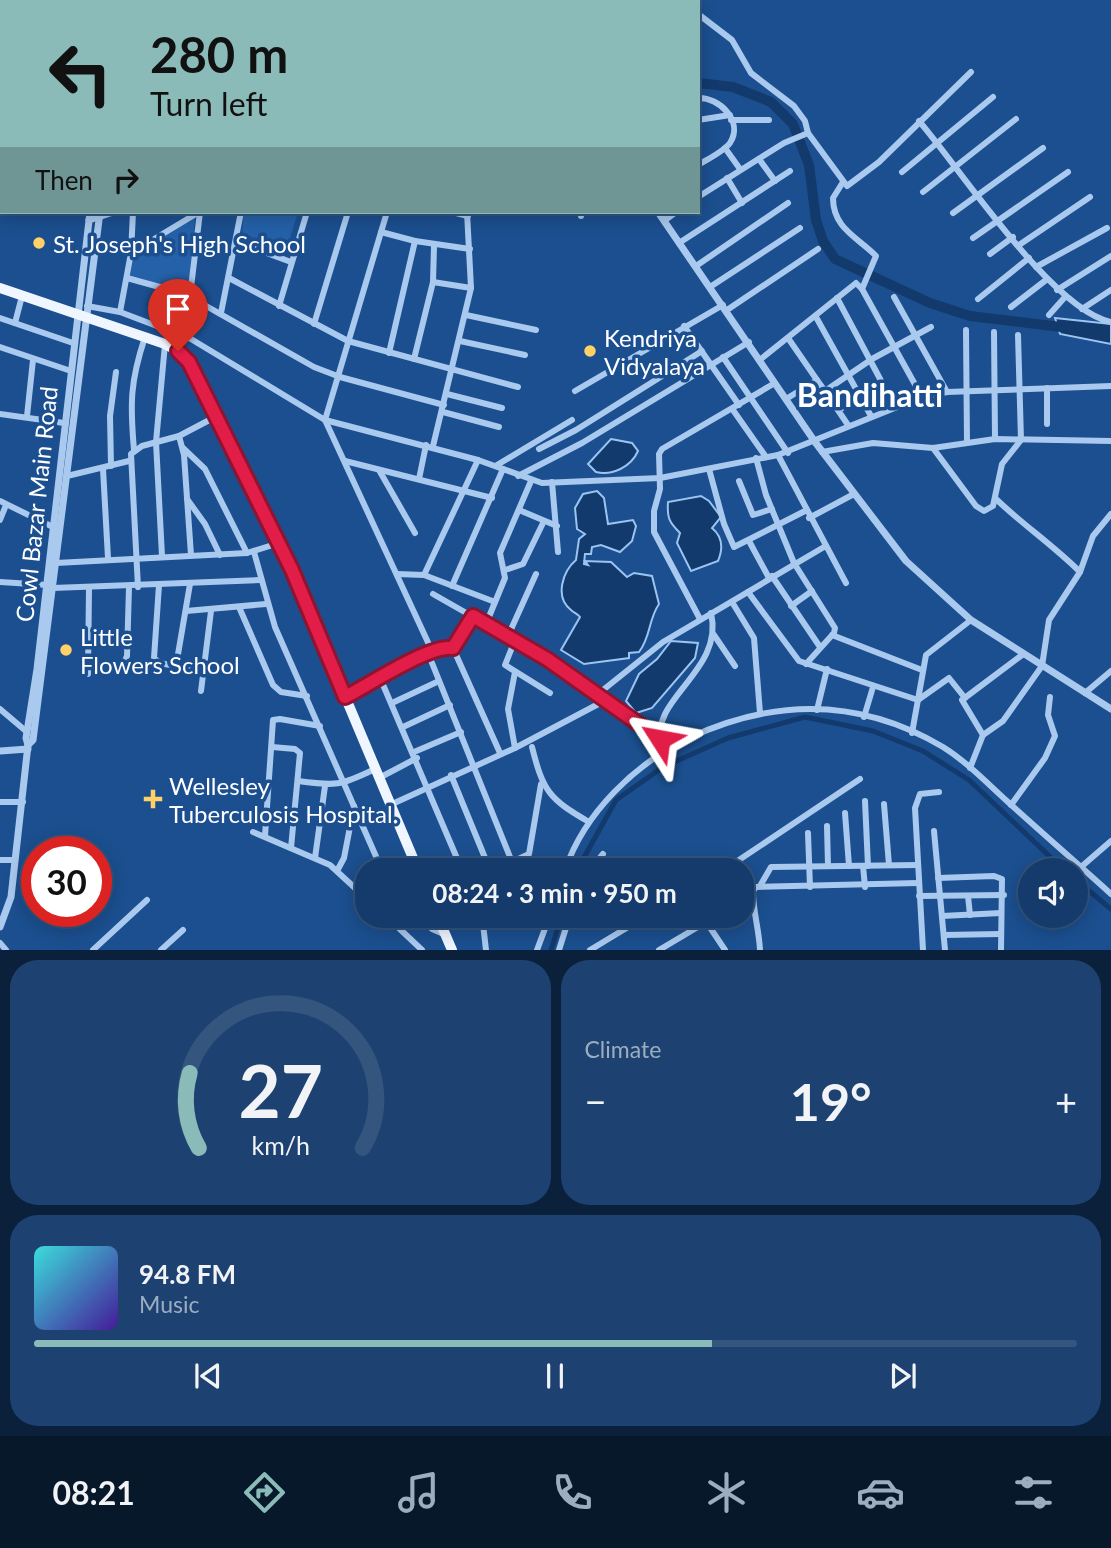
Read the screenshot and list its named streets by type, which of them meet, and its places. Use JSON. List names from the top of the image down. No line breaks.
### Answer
{"streets":{"street":["Cowl Bazar Main Road"]},"districts":["Bandihatti"],"places":{"other":["St. Joseph's High School","Kendriya Vidyalaya","Little Flowers School"],"health":["Wellesley Tuberculosis Hospital."]},"page":{"turn":["280 m","Turn left"],"then":"Then","limit":"30","trip":"08:24 · 3 min · 950 m","tile":"Climate","heat":["−","19°","+"],"song":["94.8 FM","Music"],"tabs":"08:21","gauge":["27","km/h"]}}
